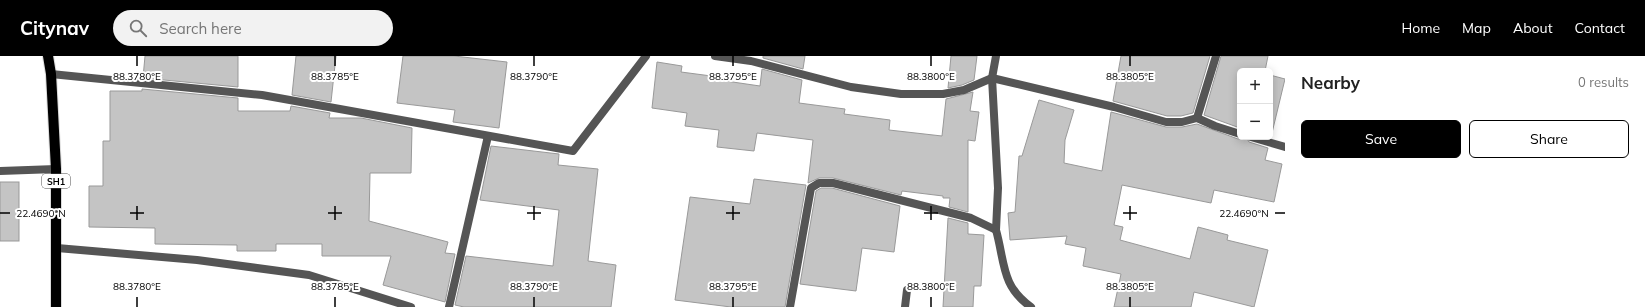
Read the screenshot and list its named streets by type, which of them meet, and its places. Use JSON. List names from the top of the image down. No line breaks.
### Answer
{"streets":{"main road":["SH1"]},"page":{"header":"Citynav","search":"Search here","nav":["Home","Map","About","Contact"],"heading":["Nearby","0 results"],"map_buttons":["+","−"],"buttons":["Save","Share"]},"coordinates":["88.3780°E","88.3785°E","88.3790°E","88.3795°E","88.3800°E","88.3805°E","22.4690°N"]}
